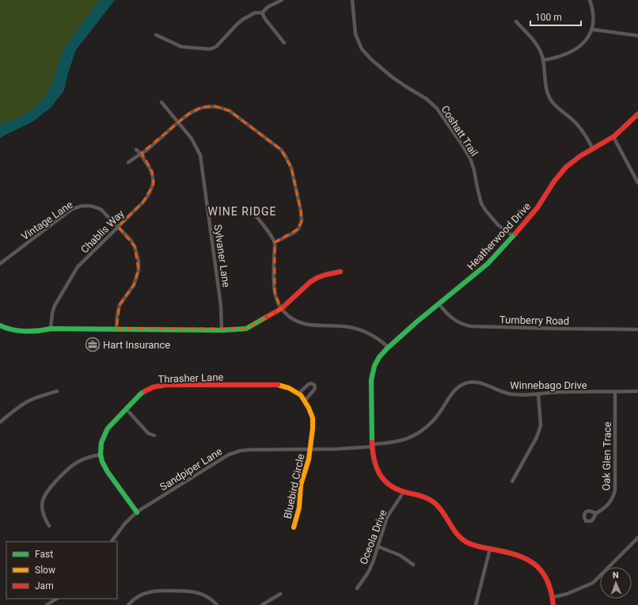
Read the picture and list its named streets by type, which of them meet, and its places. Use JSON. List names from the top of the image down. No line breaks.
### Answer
{"streets":{"street":["Coshatt Trail","Vintage Lane","Chablis Way","Heatherwood Drive","Sylvaner Lane","Turnberry Road","Thrasher Lane","Winnebago Drive","Oak Glen Trace","Sandpiper Lane","Bluebird Circle","Oceola Drive"]},"crossings":[["Coshatt Trail","Heatherwood Drive"],["Vintage Lane","Chablis Way"],["Heatherwood Drive","Turnberry Road"],["Heatherwood Drive","Winnebago Drive"],["Heatherwood Drive","Sandpiper Lane"],["Heatherwood Drive","Oceola Drive"],["Thrasher Lane","Sandpiper Lane"],["Thrasher Lane","Bluebird Circle"],["Winnebago Drive","Oak Glen Trace"],["Winnebago Drive","Sandpiper Lane"],["Sandpiper Lane","Bluebird Circle"]],"districts":["WINE RIDGE"],"places":{"office":["Hart Insurance"]},"legend":["Fast","Slow","Jam"],"scale_bar":"100 m","north":"top"}
